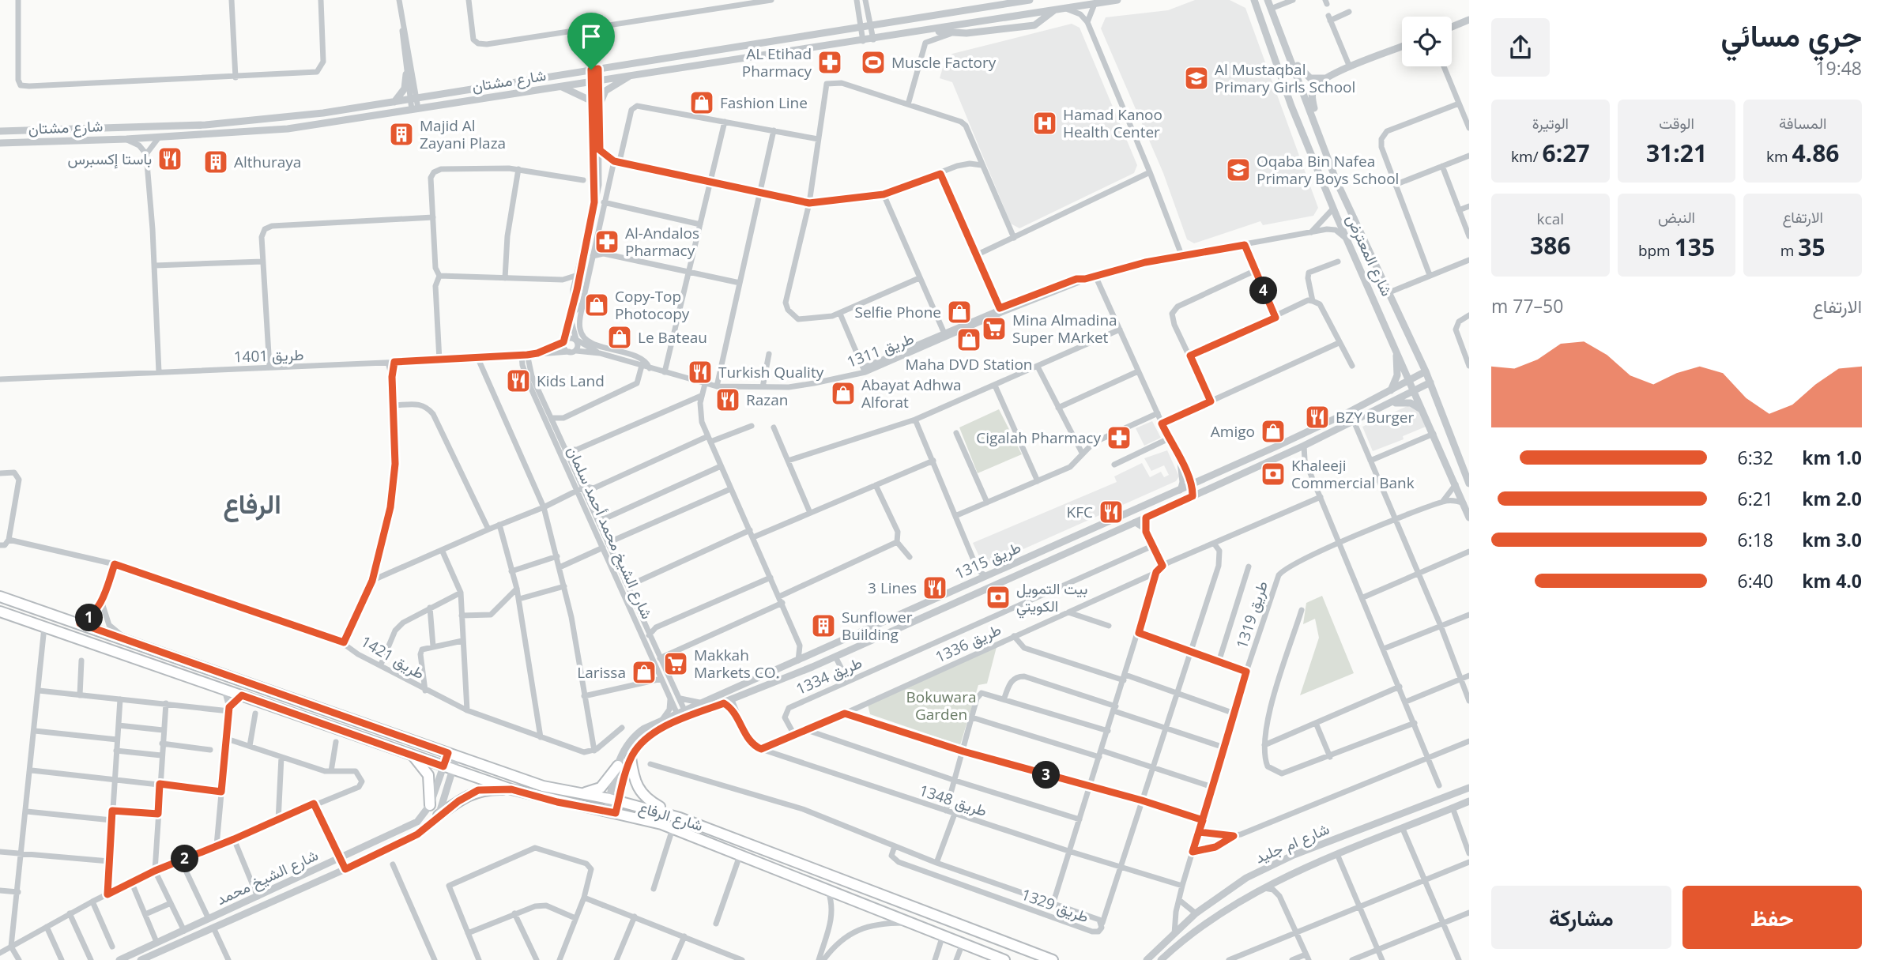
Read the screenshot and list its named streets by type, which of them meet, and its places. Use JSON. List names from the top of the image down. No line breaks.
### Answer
{"streets":{"main road":["شارع الرفاع"],"street":["شارع مشتان","شارع المعترض","طريق 1311","طريق 1401","شارع الشيخ محمد أحمد سلمان","طريق 1315","طريق 1319","طريق 1336","طريق 1421","طريق 1334","طريق 1348","شارع ام جليد","شارع الشيخ محمد","طريق 1329"]},"crossings":[["شارع المعترض","طريق 1311"],["شارع المعترض","طريق 1315"],["شارع المعترض","طريق 1319"],["طريق 1311","طريق 1401"],["طريق 1401","شارع الشيخ محمد أحمد سلمان"],["شارع الشيخ محمد أحمد سلمان","طريق 1315"],["طريق 1315","طريق 1348"],["طريق 1315","شارع الرفاع"],["طريق 1319","طريق 1348"],["طريق 1319","شارع ام جليد"],["طريق 1336","طريق 1334"],["طريق 1336","طريق 1348"],["شارع الرفاع","شارع الشيخ محمد"]],"districts":["الرفاع"],"parks":["Bokuwara Garden"],"places":{"pharmacy":["AL Etihad Pharmacy","Al-Andalos Pharmacy","Cigalah Pharmacy"],"sports":["Muscle Factory"],"school or university":["Al Mustaqbal Primary Girls School","Oqaba Bin Nafea Primary Boys School"],"shop":["Fashion Line","Copy-Top Photocopy","Selfie Phone","Le Bateau","Maha DVD Station","Abayat Adhwa Alforat","Amigo","Larissa"],"hospital":["Hamad Kanoo Health Center"],"building":["Majid Al Zayani Plaza","Althuraya","Sunflower Building"],"restaurant":["باستا إكسبرس","Turkish Quality","Kids Land","Razan","BZY Burger","KFC","3 Lines"],"supermarket":["Mina Almadina Super MArket","Makkah Markets CO."],"bank":["Khaleeji Commercial Bank","بيت التمويل الكويتي"]},"page":{"heading":["جري مسائي","19:48"],"stats":[["المسافة","4.86 km"],["الوقت","31:21"],["الوتيرة","6:27 /km"],["الارتفاع","35 m"],["النبض","135 bpm"],["kcal","386"]],"pins":["4","1","3","2"],"chart":["الارتفاع","50–77 m"],"list":[{"name":"1.0 km","note":"6:32"},{"name":"2.0 km","note":"6:21"},{"name":"3.0 km","note":"6:18"},{"name":"4.0 km","note":"6:40"}],"buttons":["حفظ","مشاركة"]}}
